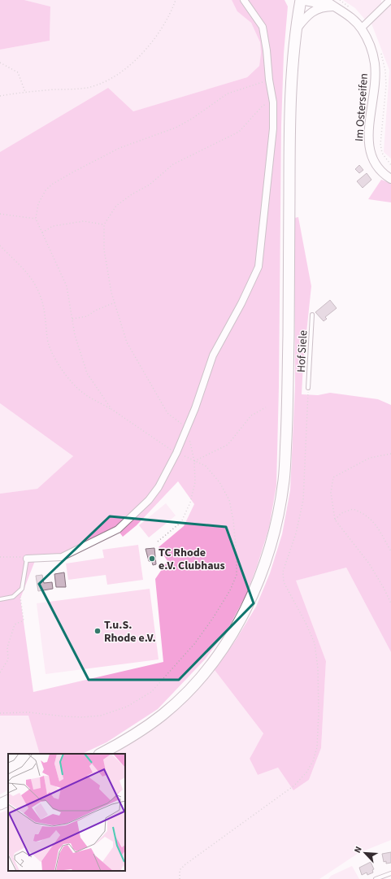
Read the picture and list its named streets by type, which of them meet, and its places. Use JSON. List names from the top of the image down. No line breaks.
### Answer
{"streets":{"street":["Im Osterseifen"],"lane":["Hof Siele"]},"places":["TC Rhode e.V. Clubhaus","T.u.S. Rhode e.V."],"north":"top left"}
